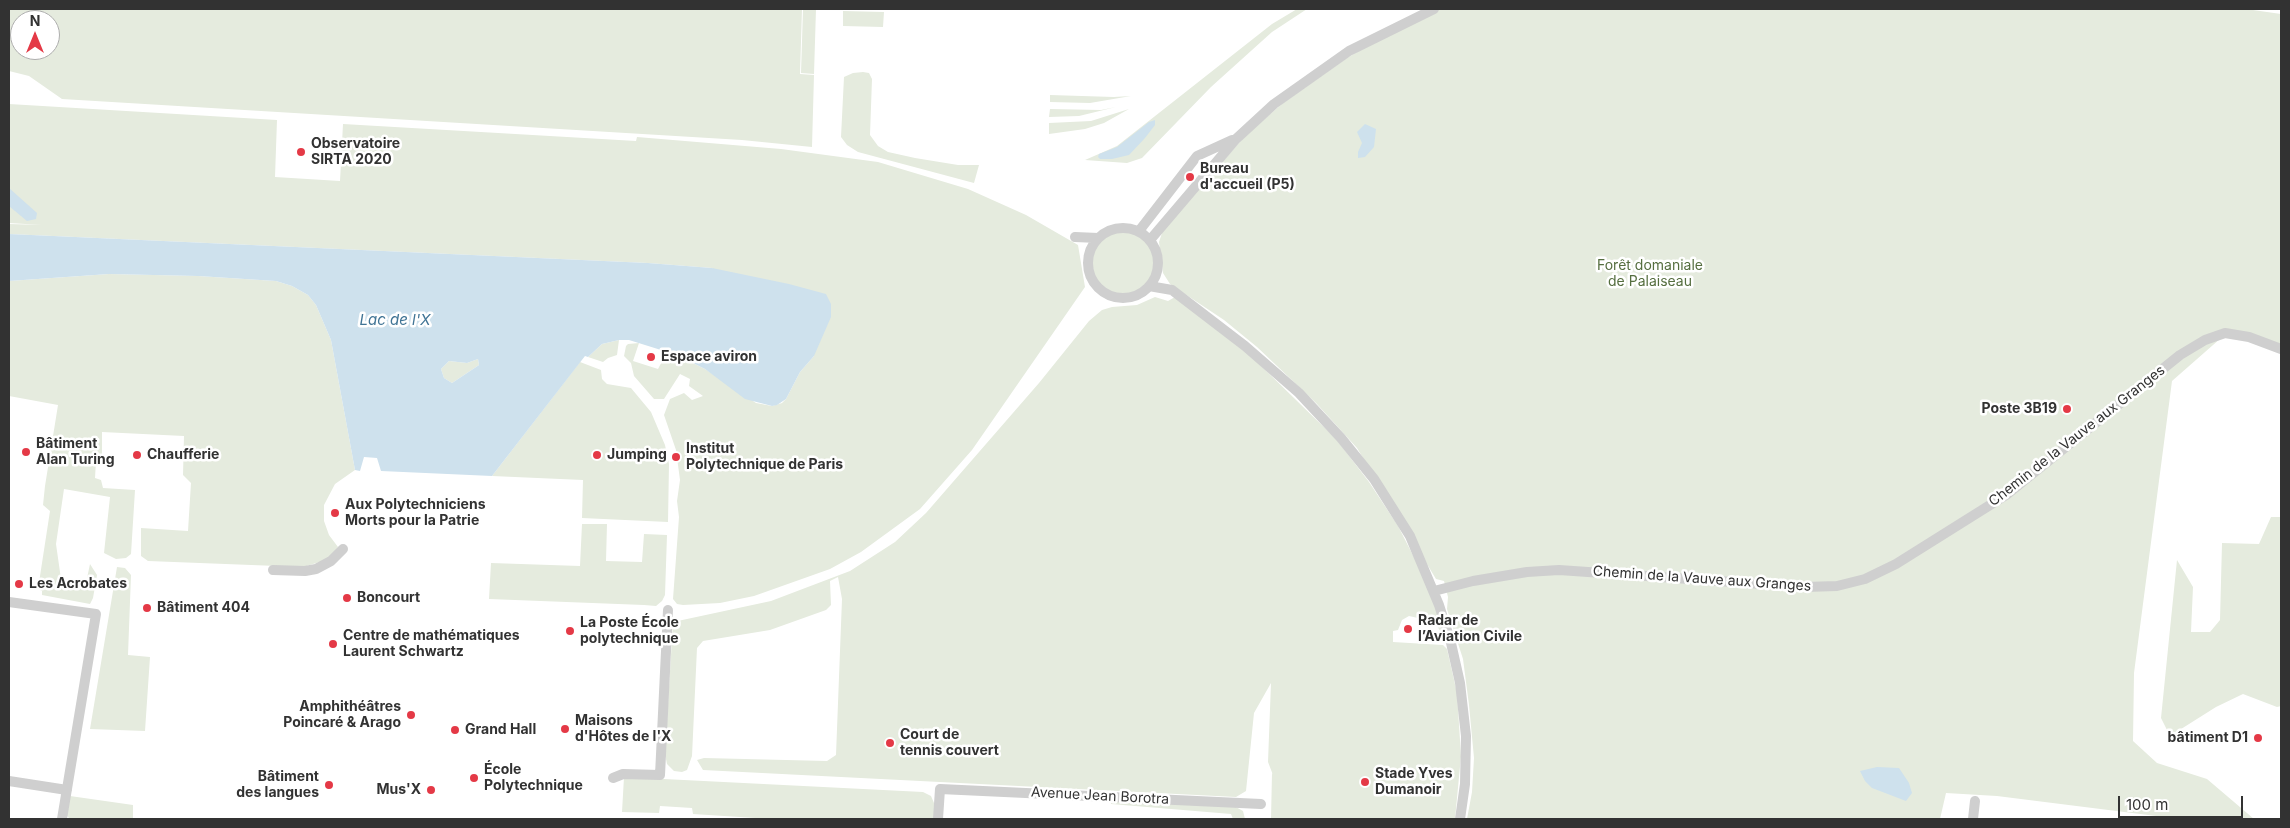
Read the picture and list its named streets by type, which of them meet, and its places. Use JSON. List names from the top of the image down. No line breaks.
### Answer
{"streets":{"street":["Chemin de la Vauve aux Granges","Avenue Jean Borotra"]},"water":["Lac de l'X"],"parks":["Forêt domaniale de Palaiseau"],"places":["Observatoire SIRTA 2020","Bureau d'accueil (P5)","Espace aviron","Poste 3B19","Bâtiment Alan Turing","Chaufferie","Jumping","Institut Polytechnique de Paris","Aux Polytechniciens Morts pour la Patrie","Les Acrobates","Boncourt","Bâtiment 404","Radar de l’Aviation Civile","La Poste École polytechnique","Centre de mathématiques Laurent Schwartz","Amphithéâtres Poincaré & Arago","Maisons d'Hôtes de l'X","Grand Hall","bâtiment D1","Court de tennis couvert","École Polytechnique","Stade Yves Dumanoir","Bâtiment des langues","Mus'X"],"scale_bar":"100 m","north":"top"}
